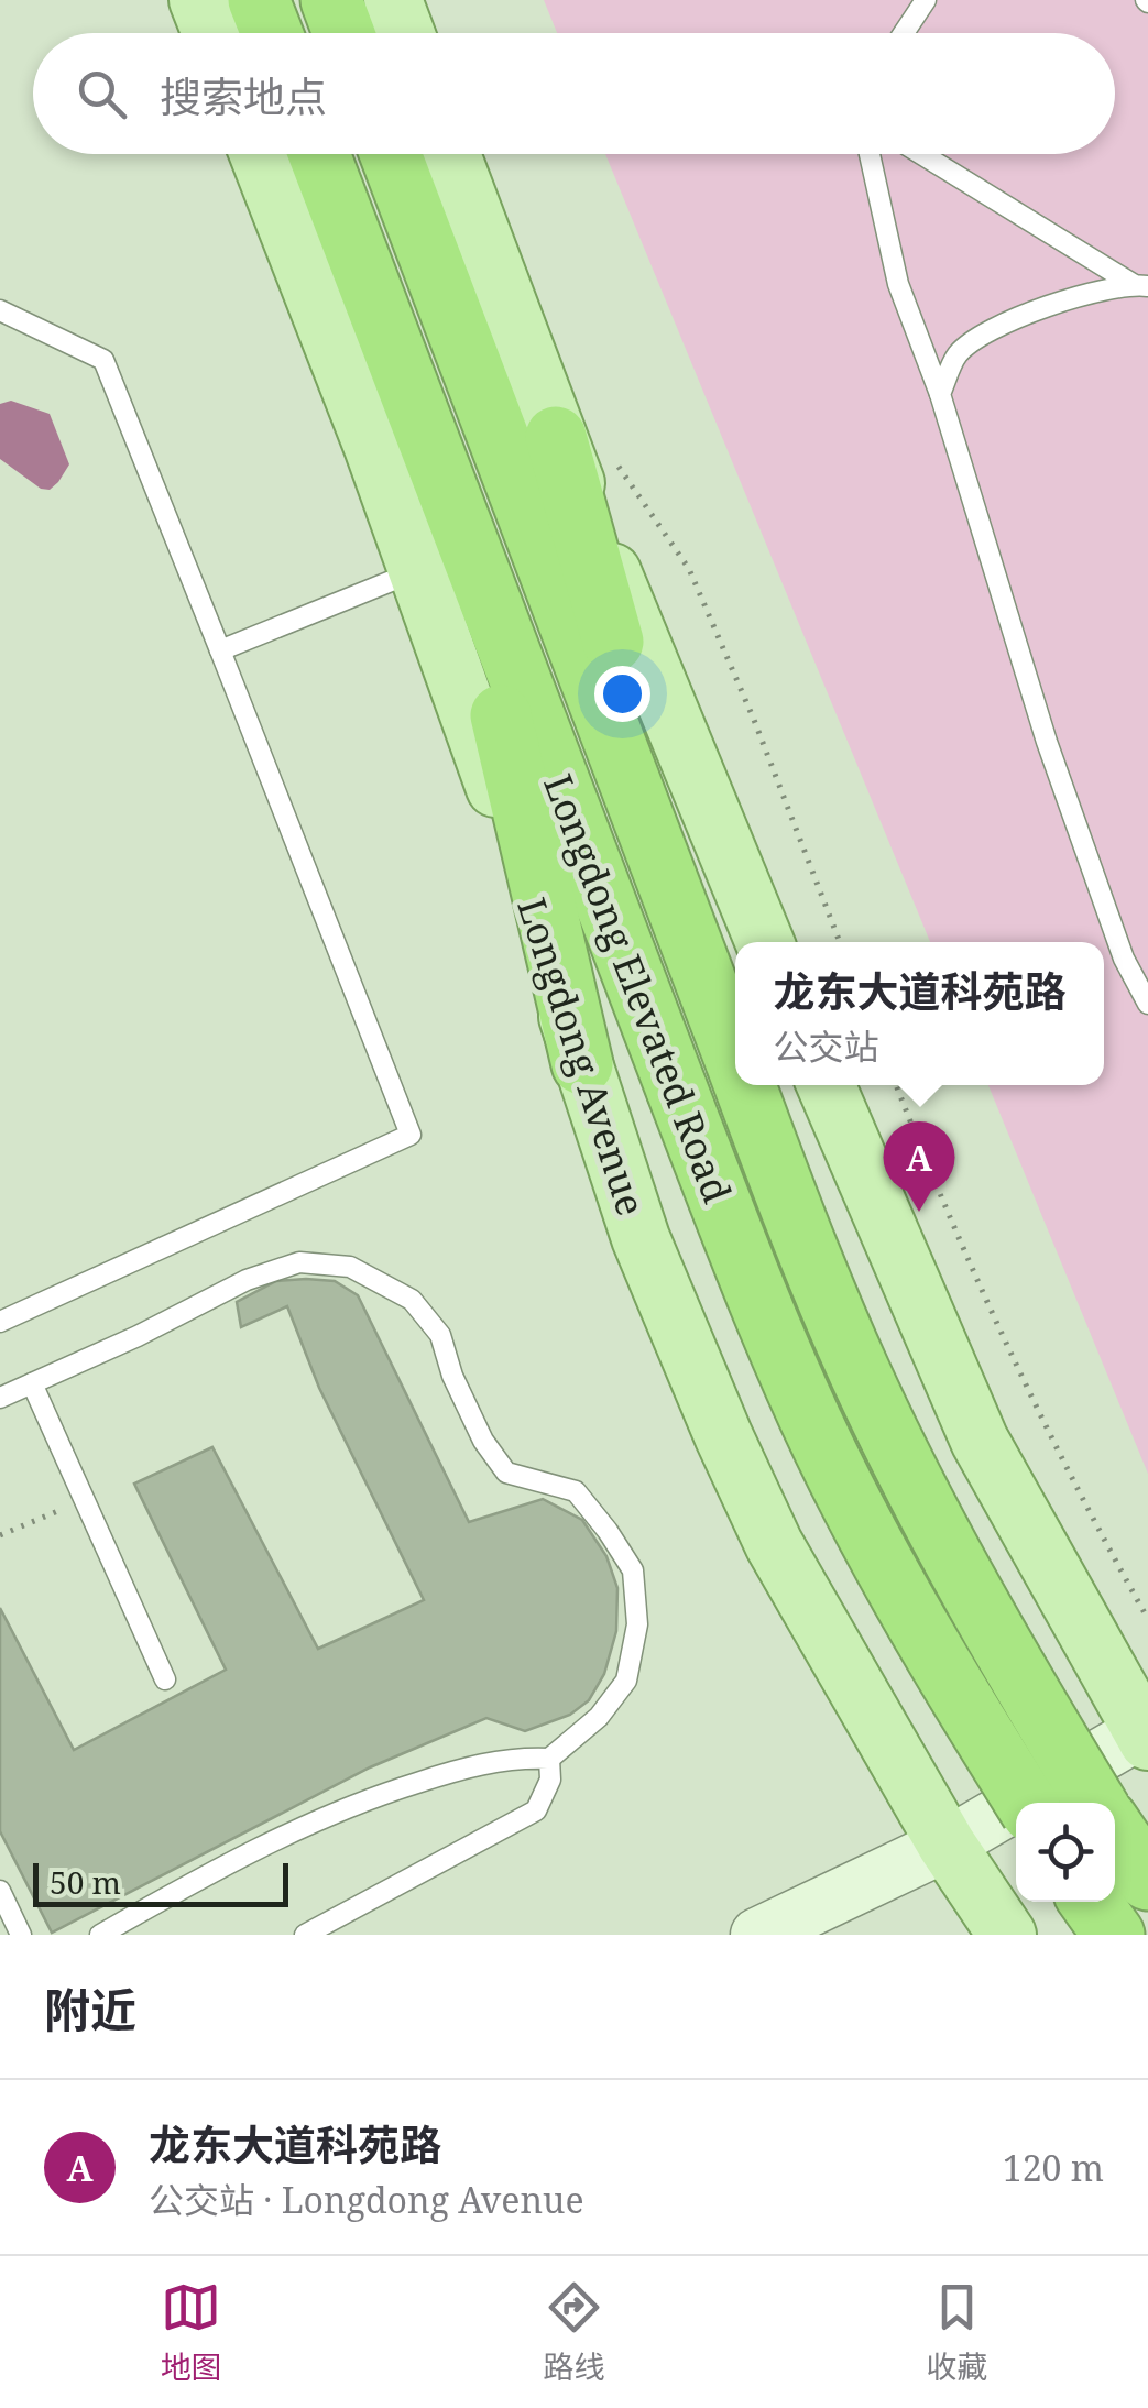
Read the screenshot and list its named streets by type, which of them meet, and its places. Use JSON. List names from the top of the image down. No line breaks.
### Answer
{"streets":{"highway":["Longdong Elevated Road"],"main road":["Longdong Avenue"]},"scale_bar":"50 m","page":{"search":"搜索地点","popup":["龙东大道科苑路","公交站"],"pins":"A","scale":"50 m","heading":"附近","list":[{"mark":"A","name":"龙东大道科苑路","note":"公交站 · Longdong Avenue","value":"120 m"}],"nav":["地图","路线","收藏"]}}
